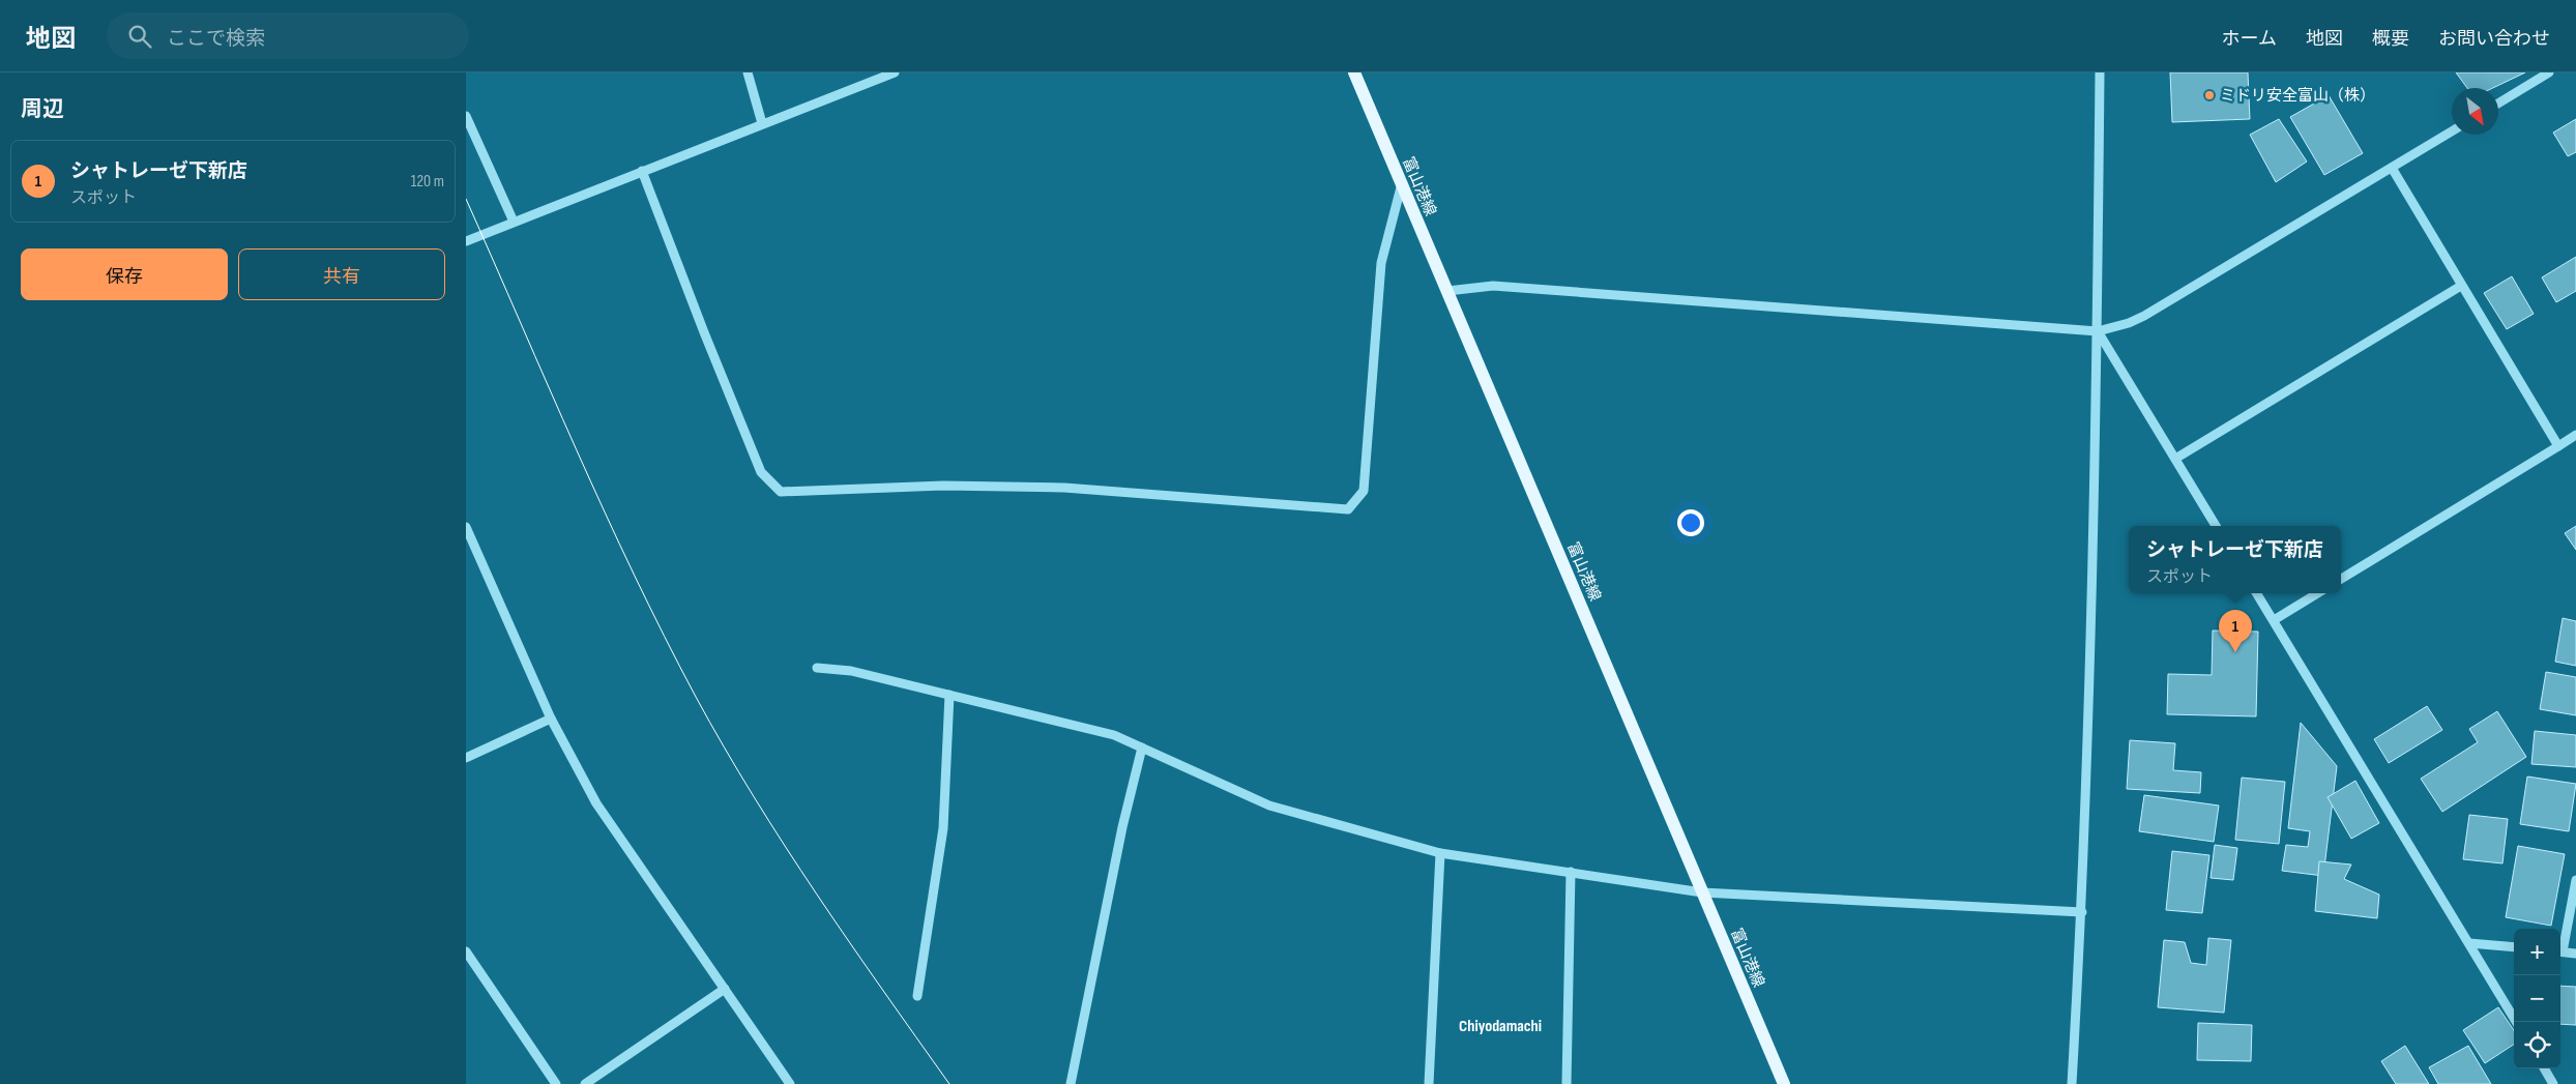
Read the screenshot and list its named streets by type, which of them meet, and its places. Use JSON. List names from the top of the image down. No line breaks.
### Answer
{"streets":{"main road":["富山港線"]},"districts":["Chiyodamachi"],"places":["ミドリ安全富山（株）"],"north":"bottom right","page":{"header":"地図","search":"ここで検索","nav":["ホーム","地図","概要","お問い合わせ"],"heading":"周辺","list":[{"mark":"1","name":"シャトレーゼ下新店","note":"スポット","value":"120 m"}],"buttons":["保存","共有"],"popup":["シャトレーゼ下新店","スポット"],"pins":"1","map_buttons":["+","−"]}}
